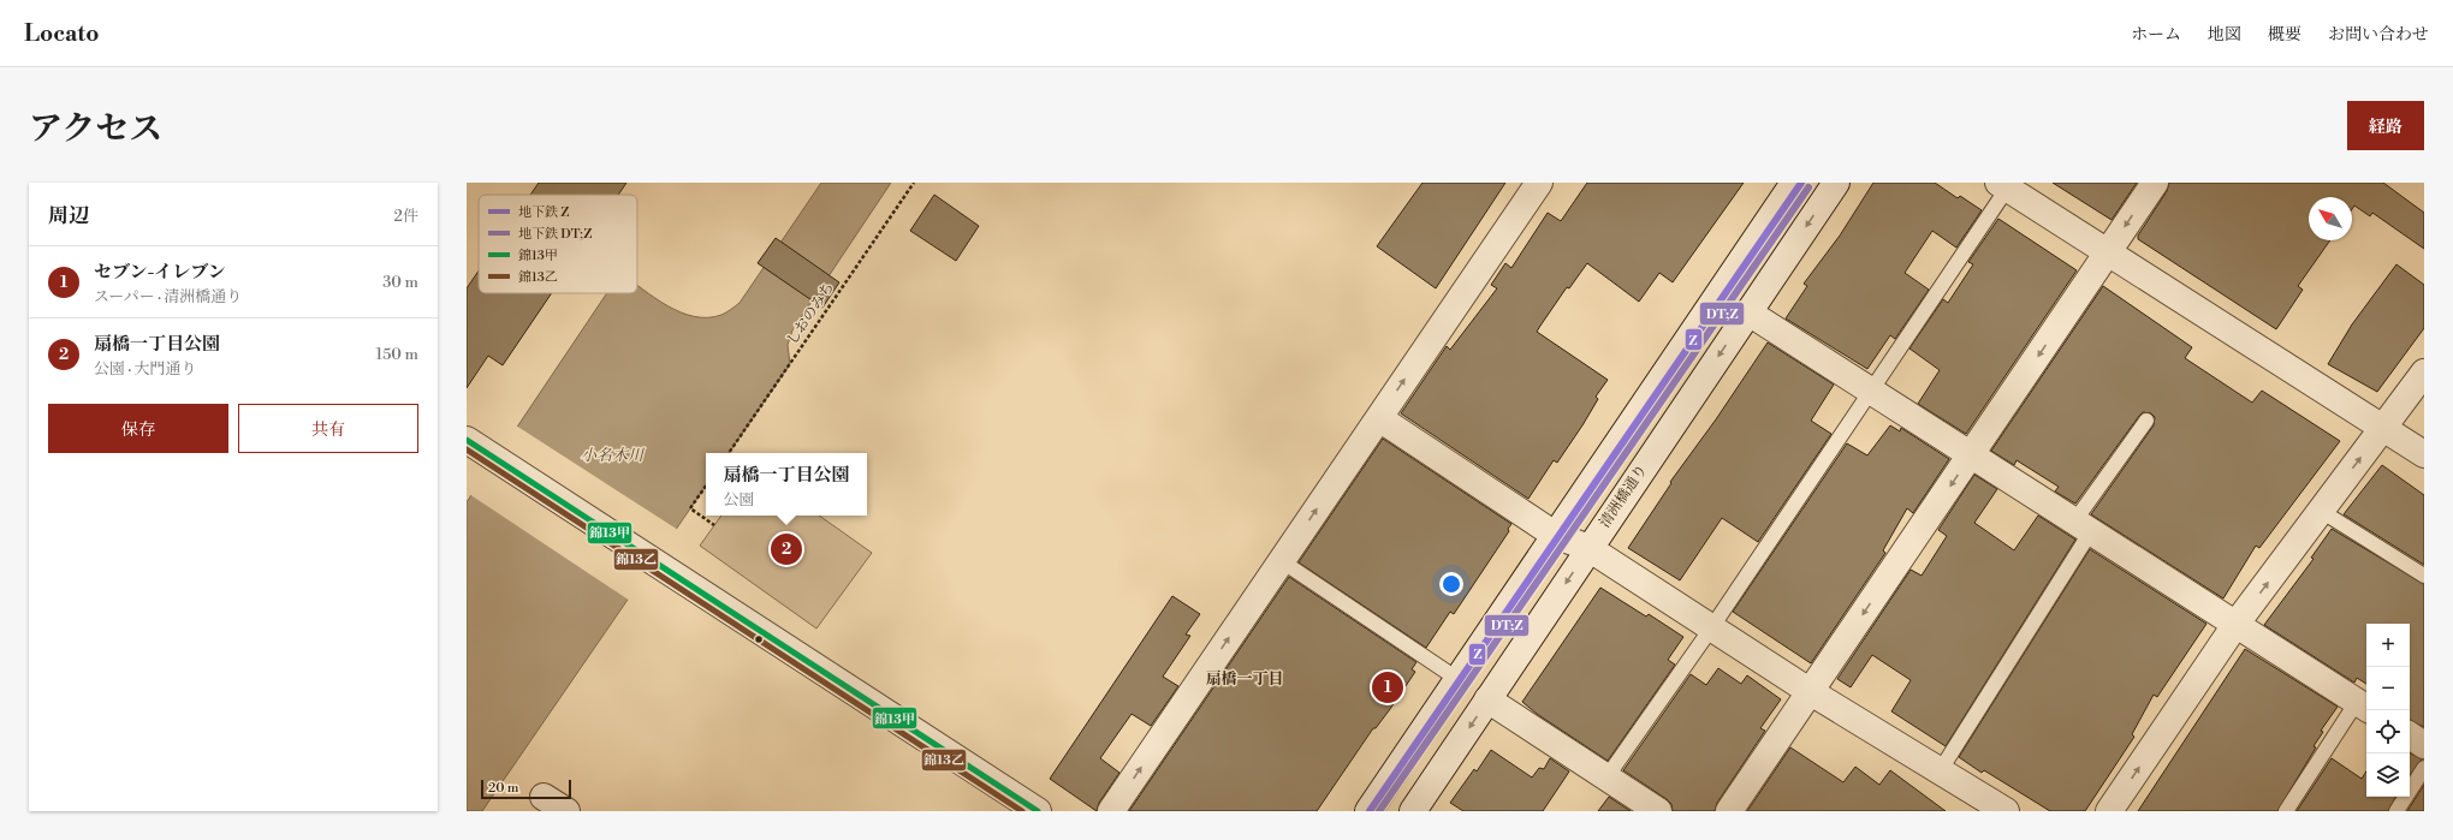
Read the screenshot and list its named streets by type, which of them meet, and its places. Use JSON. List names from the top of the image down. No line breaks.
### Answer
{"streets":{"street":["清洲橋通り"],"path":["しおのみち"]},"districts":["扇橋一丁目"],"water":["小名木川"],"lines":["metro line Z","metro line DT;Z","transit line 錦13甲","transit line 錦13乙"],"legend":["地下鉄 Z","地下鉄 DT;Z","錦13甲","錦13乙"],"scale_bar":"20 m","north":"top left","page":{"header":"Locato","nav":["ホーム","地図","概要","お問い合わせ"],"title":"アクセス","buttons":["経路",["保存","共有"]],"heading":["周辺","2件"],"list":[{"mark":"1","name":"セブン-イレブン","note":"スーパー · 清洲橋通り","value":"30 m"},{"mark":"2","name":"扇橋一丁目公園","note":"公園 · 大門通り","value":"150 m"}],"popup":["扇橋一丁目公園","公園"],"pins":["2","1"],"map_buttons":["+","−"],"scale":"20 m"}}
